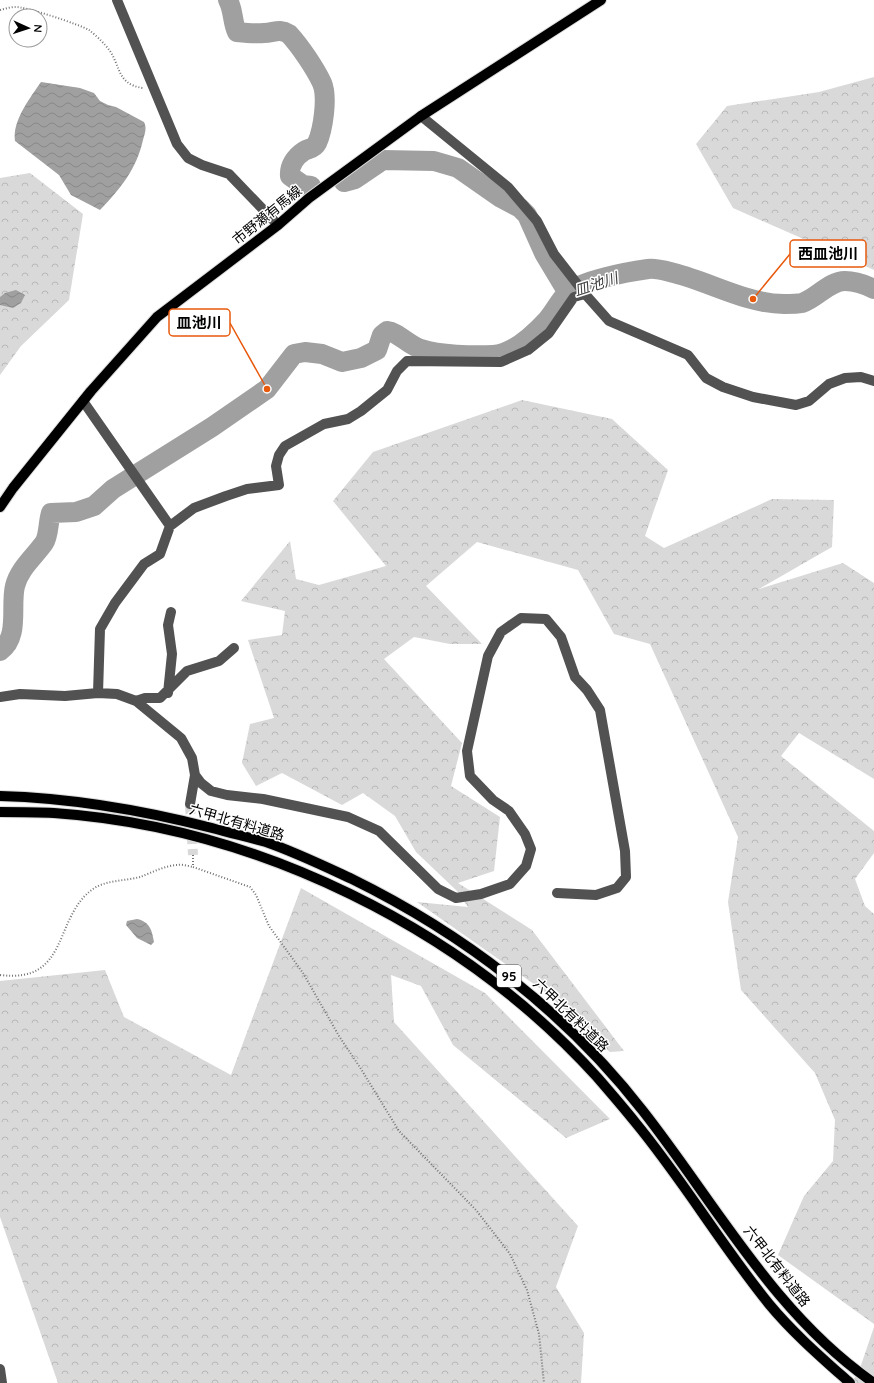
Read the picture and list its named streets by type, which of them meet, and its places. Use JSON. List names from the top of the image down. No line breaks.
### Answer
{"streets":{"main road":["市野瀬有馬線","六甲北有料道路","95"]},"water":["皿池川"],"places":["西皿池川","皿池川"],"north":"right"}
